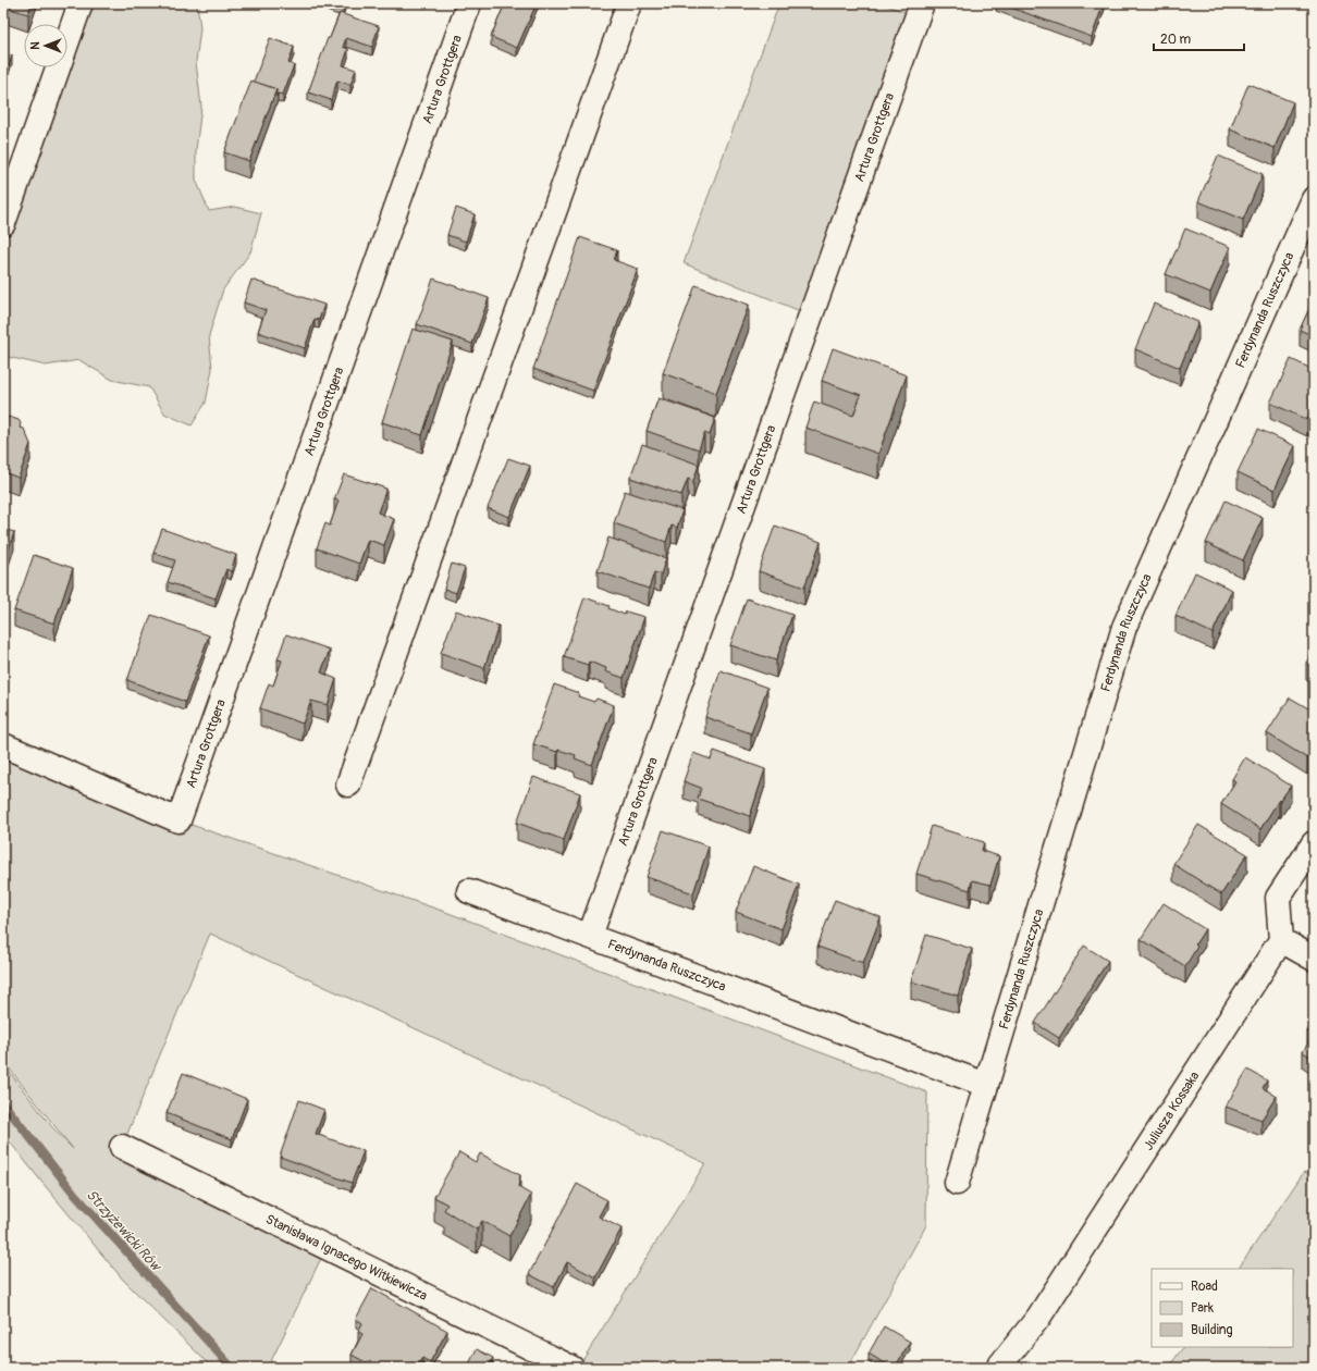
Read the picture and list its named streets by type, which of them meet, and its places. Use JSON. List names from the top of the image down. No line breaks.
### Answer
{"streets":{"street":["Artura Grottgera","Ferdynanda Ruszczyca","Juliusza Kossaka","Stanisława Ignacego Witkiewicza"]},"crossings":[["Artura Grottgera","Ferdynanda Ruszczyca"]],"water":["Strzyżewicki Rów"],"legend":["Road","Park","Building"],"scale_bar":"20 m","north":"left"}
